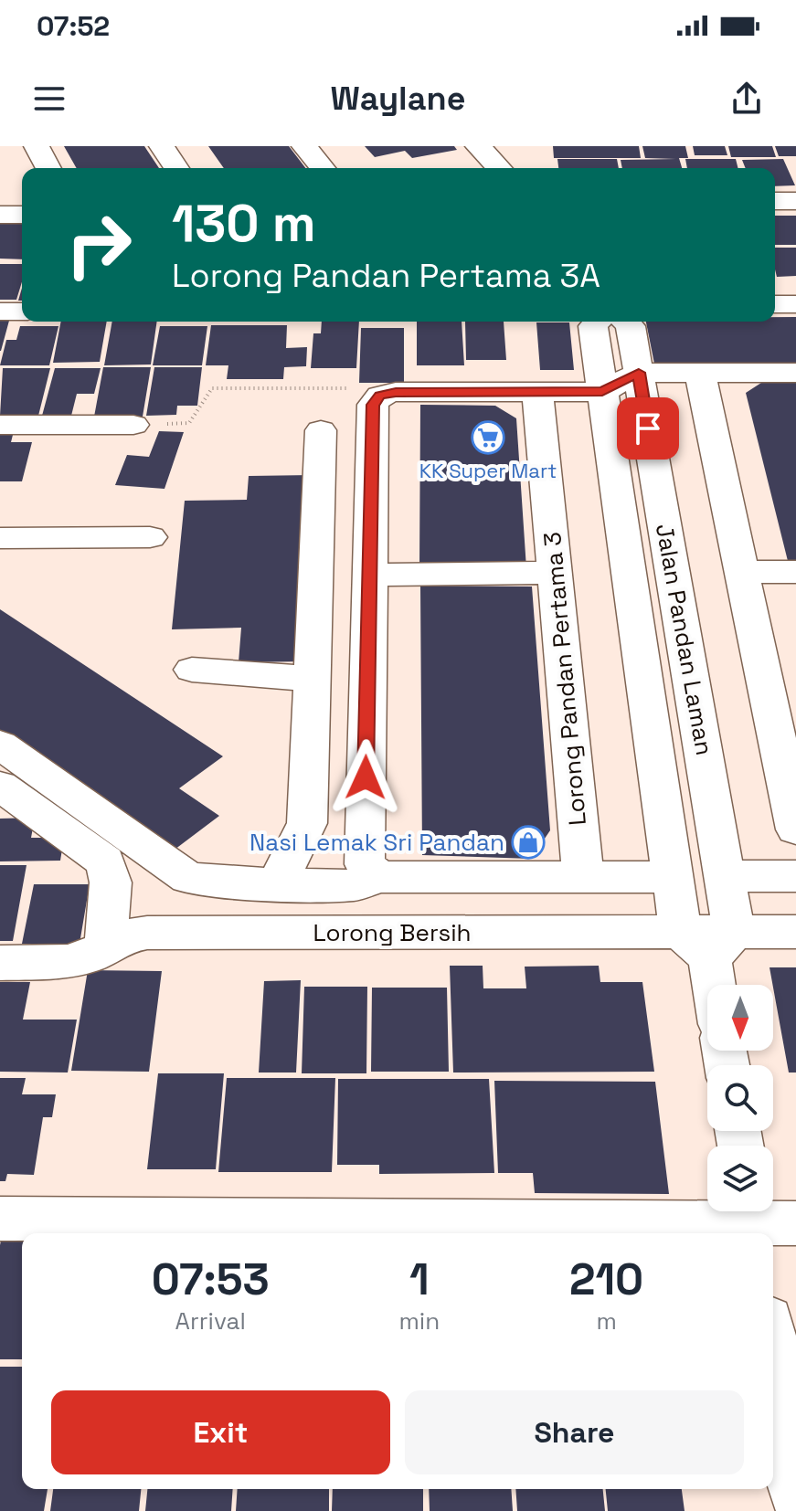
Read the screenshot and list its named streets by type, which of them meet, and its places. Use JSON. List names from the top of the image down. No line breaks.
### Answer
{"streets":{"street":["Jalan Pandan Laman","Lorong Pandan Pertama 3","Lorong Bersih"]},"crossings":[["Jalan Pandan Laman","Lorong Bersih"]],"places":{"supermarket":["KK Super Mart"],"shop":["Nasi Lemak Sri Pandan"]},"north":"bottom","page":{"status":"07:52","header":"Waylane","turn":["130 m","Lorong Pandan Pertama 3A"],"eta":["07:53","Arrival","1","min","210","m"],"buttons":["Exit","Share"]}}
